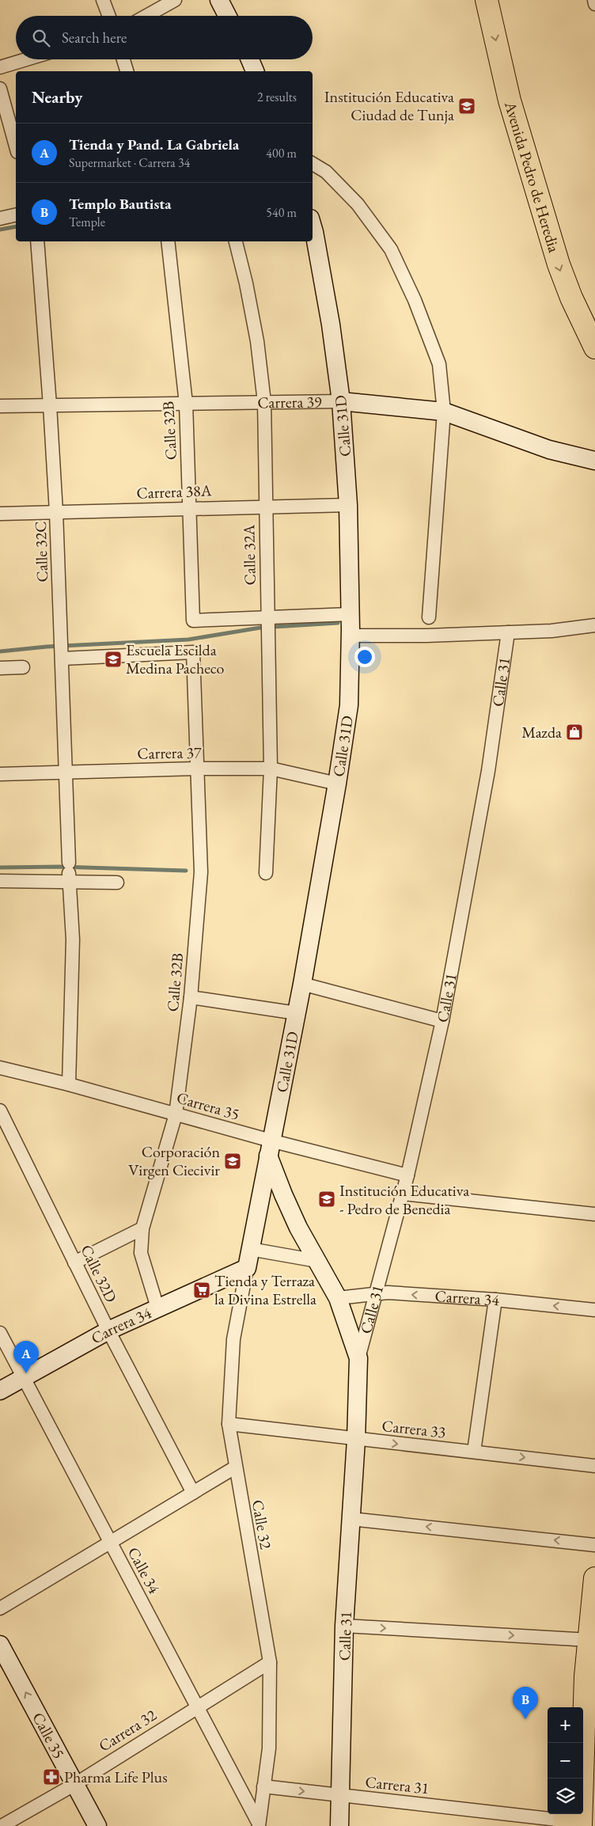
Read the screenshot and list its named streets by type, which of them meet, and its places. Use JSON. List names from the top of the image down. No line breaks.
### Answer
{"streets":{"highway":["Avenida Pedro de Heredia"],"street":["Carrera 39","Calle 31D","Calle 32B","Carrera 38A","Calle 32C","Calle 32A","Calle 31","Carrera 37","Carrera 35","Calle 32D","Carrera 34","Carrera 33","Calle 32","Calle 34","Carrera 32","Calle 35","Carrera 31"]},"crossings":[["Carrera 39","Calle 31D"],["Carrera 39","Calle 32B"],["Carrera 39","Calle 32C"],["Carrera 39","Calle 32A"],["Calle 31D","Carrera 38A"],["Calle 31D","Calle 31"],["Calle 31D","Carrera 37"],["Calle 31D","Carrera 35"],["Calle 31D","Carrera 34"],["Calle 31D","Calle 32"],["Calle 32B","Carrera 38A"],["Calle 32B","Calle 32C"],["Calle 32B","Calle 32A"],["Calle 32B","Carrera 37"],["Calle 32B","Carrera 35"],["Calle 32B","Carrera 34"],["Carrera 38A","Calle 32C"],["Carrera 38A","Calle 32A"],["Calle 32C","Carrera 37"],["Calle 32C","Carrera 35"],["Calle 32A","Carrera 37"],["Calle 31","Carrera 35"],["Calle 31","Carrera 34"],["Calle 31","Carrera 33"],["Calle 31","Carrera 31"],["Calle 32D","Carrera 34"],["Carrera 34","Calle 32"],["Carrera 34","Calle 34"],["Carrera 33","Calle 32"],["Calle 32","Carrera 32"],["Calle 32","Carrera 31"],["Calle 34","Carrera 32"],["Carrera 32","Calle 35"]],"one_way":["Avenida Pedro de Heredia","Calle 35"],"places":{"school or university":["Institución Educativa Ciudad de Tunja","Escuela Escilda Medina Pacheco","Corporación Virgen Ciecivir","Institución Educativa - Pedro de Benedia"],"shop":["Mazda"],"supermarket":["Tienda y Terraza la Divina Estrella"],"pharmacy":["Pharma Life Plus"]},"page":{"search":"Search here","heading":["Nearby","2 results"],"list":[{"mark":"A","name":"Tienda y Pand. La Gabriela","note":"Supermarket · Carrera 34","value":"400 m"},{"mark":"B","name":"Templo Bautista","note":"Temple","value":"540 m"}],"pins":["A","B"],"map_buttons":["+","−"]}}
